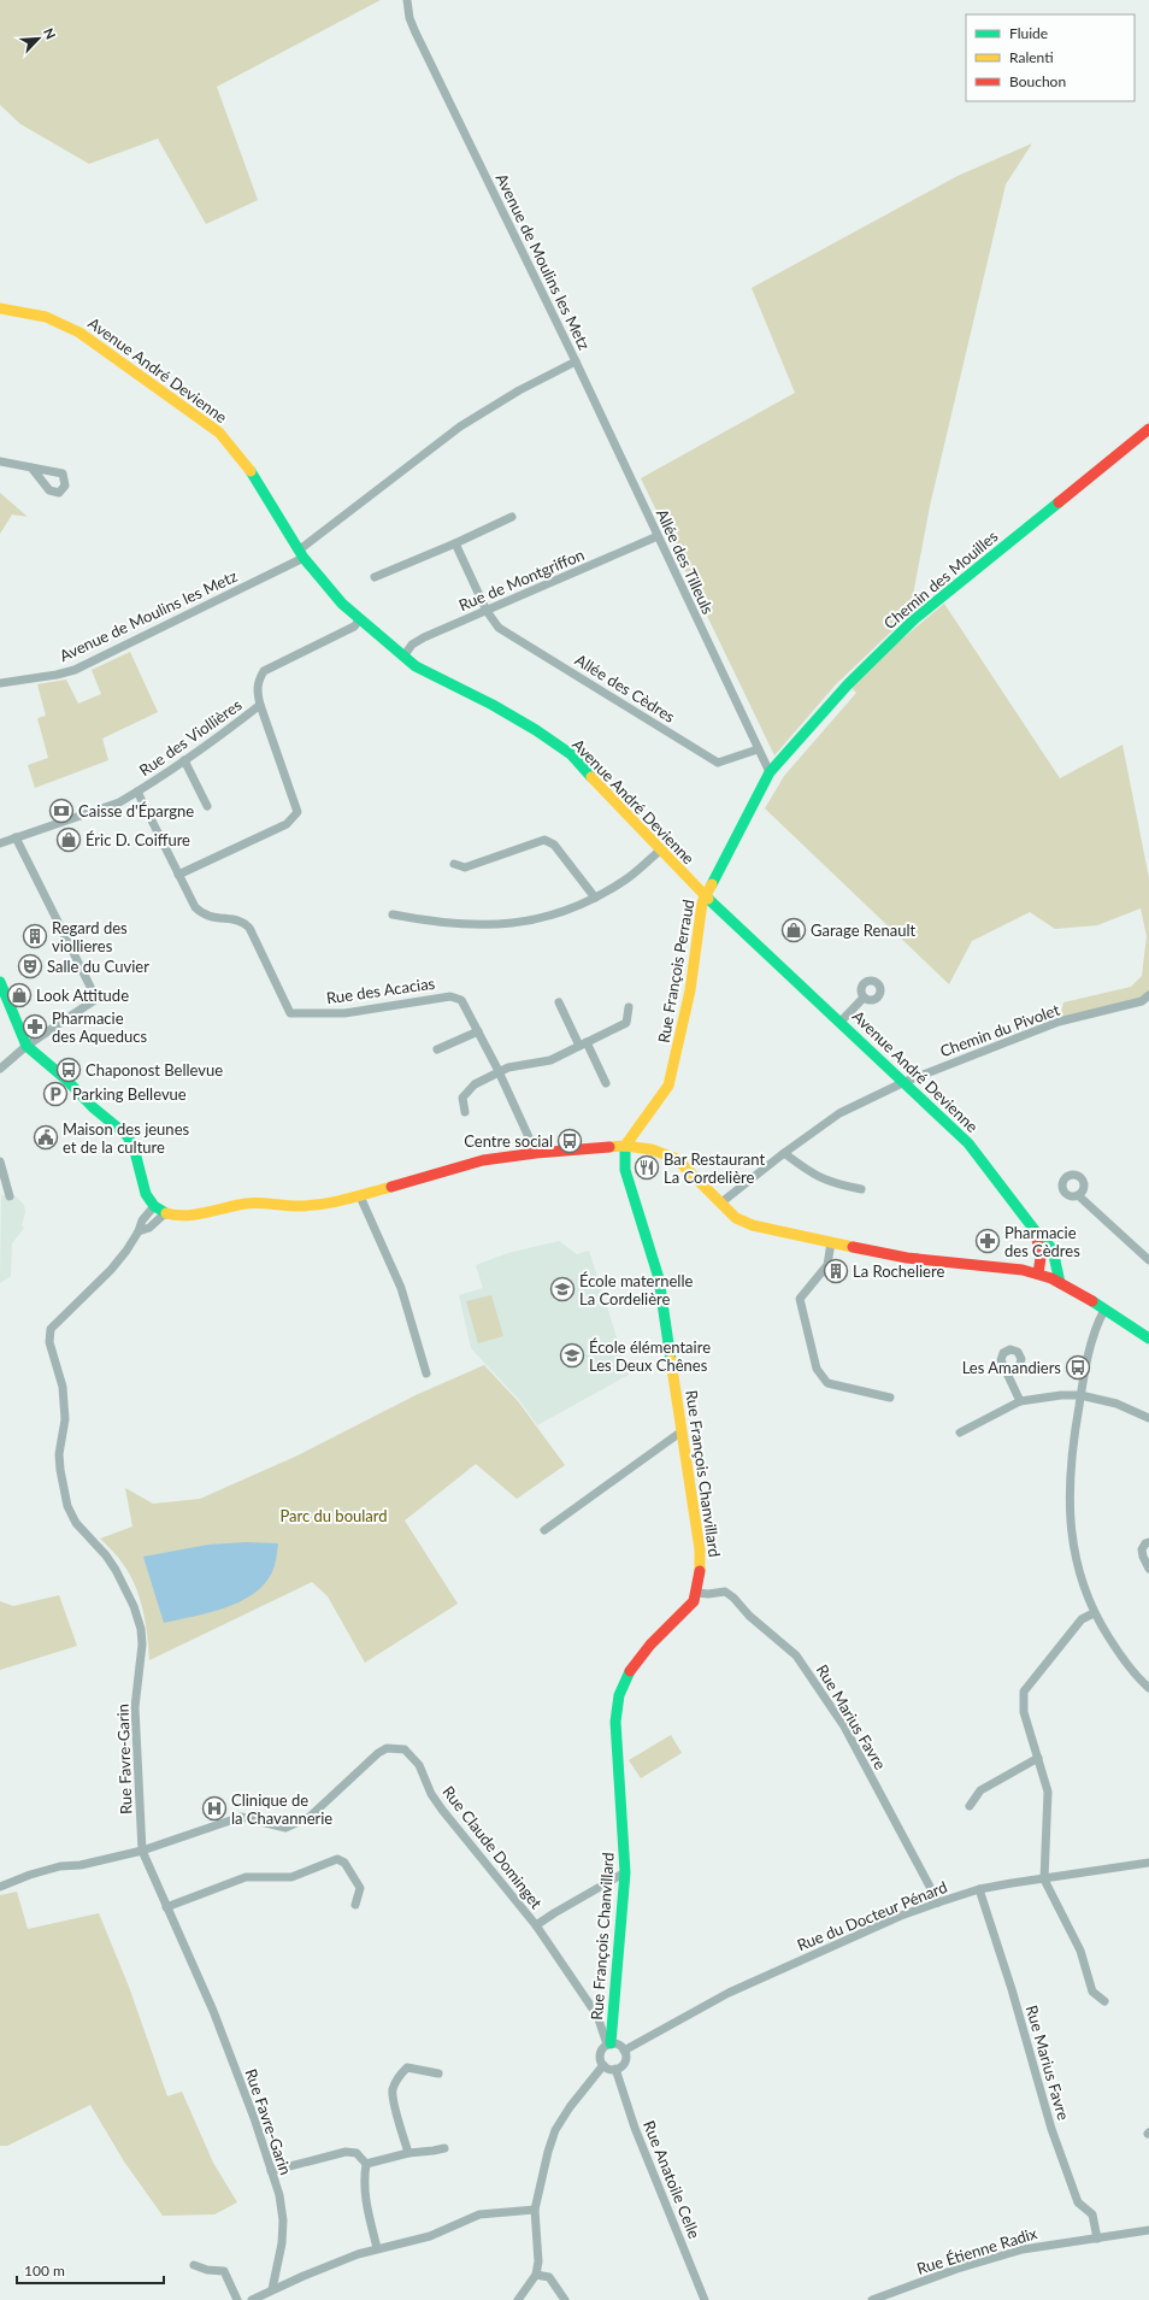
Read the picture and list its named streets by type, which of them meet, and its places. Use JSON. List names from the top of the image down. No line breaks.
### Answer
{"streets":{"street":["Avenue de Moulins les Metz","Avenue André Devienne","Allée des Tilleuls","Rue de Montgriffon","Chemin des Mouilles","Allée des Cèdres","Rue des Viollières","Rue François Perraud","Rue des Acacias","Chemin du Pivolet","Rue François Chanvillard","Rue Marius Favre","Rue Favre-Garin","Rue Claude Dominget","Rue du Docteur Pénard","Rue Anatoile Celle","Rue Étienne Radix"]},"crossings":[["Avenue de Moulins les Metz","Avenue André Devienne"],["Avenue de Moulins les Metz","Allée des Tilleuls"],["Avenue André Devienne","Rue de Montgriffon"],["Avenue André Devienne","Rue des Viollières"],["Avenue André Devienne","Rue François Perraud"],["Avenue André Devienne","Chemin du Pivolet"],["Allée des Tilleuls","Rue de Montgriffon"],["Allée des Tilleuls","Chemin des Mouilles"],["Allée des Tilleuls","Allée des Cèdres"],["Allée des Tilleuls","Rue François Perraud"],["Rue de Montgriffon","Allée des Cèdres"],["Chemin des Mouilles","Rue François Perraud"],["Rue des Viollières","Rue des Acacias"],["Rue François Perraud","Rue François Chanvillard"],["Rue François Chanvillard","Rue Marius Favre"],["Rue François Chanvillard","Rue Claude Dominget"],["Rue François Chanvillard","Rue du Docteur Pénard"],["Rue François Chanvillard","Rue Anatoile Celle"],["Rue Marius Favre","Rue du Docteur Pénard"],["Rue Marius Favre","Rue Étienne Radix"],["Rue Favre-Garin","Rue Claude Dominget"],["Rue Claude Dominget","Rue du Docteur Pénard"],["Rue Claude Dominget","Rue Anatoile Celle"],["Rue du Docteur Pénard","Rue Anatoile Celle"]],"parks":["Parc du boulard"],"places":{"bank":["Caisse d'Épargne"],"shop":["Éric D. Coiffure","Garage Renault","Look Attitude"],"building":["Regard des viollieres","La Rocheliere"],"theatre":["Salle du Cuvier"],"pharmacy":["Pharmacie des Aqueducs","Pharmacie des Cèdres"],"bus stop":["Chaponost Bellevue","Centre social","Les Amandiers"],"parking":["Parking Bellevue"],"public building":["Maison des jeunes et de la culture"],"restaurant":["Bar Restaurant La Cordelière"],"school or university":["École maternelle La Cordelière","École élémentaire Les Deux Chênes"],"hospital":["Clinique de la Chavannerie"]},"legend":["Fluide","Ralenti","Bouchon"],"scale_bar":"100 m","north":"top right"}
